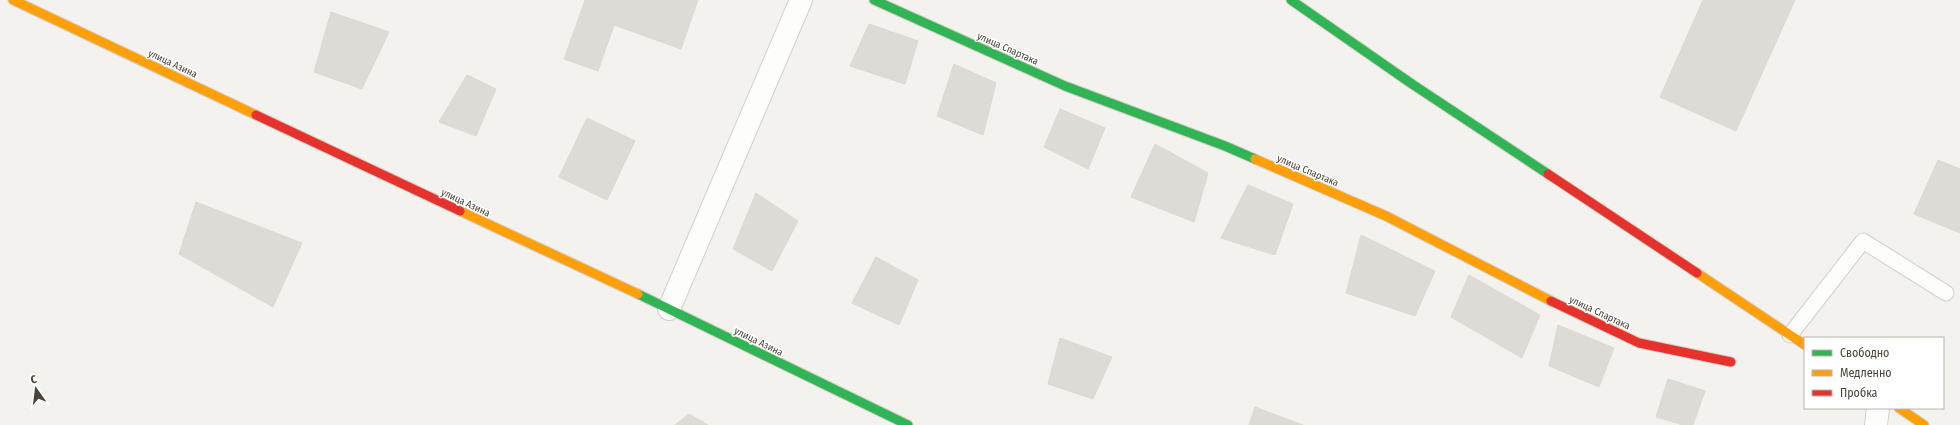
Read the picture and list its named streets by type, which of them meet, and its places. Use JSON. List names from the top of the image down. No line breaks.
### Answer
{"streets":{"street":["улица Спартака","улица Азина"]},"legend":["Свободно","Медленно","Пробка"],"north":"top"}
